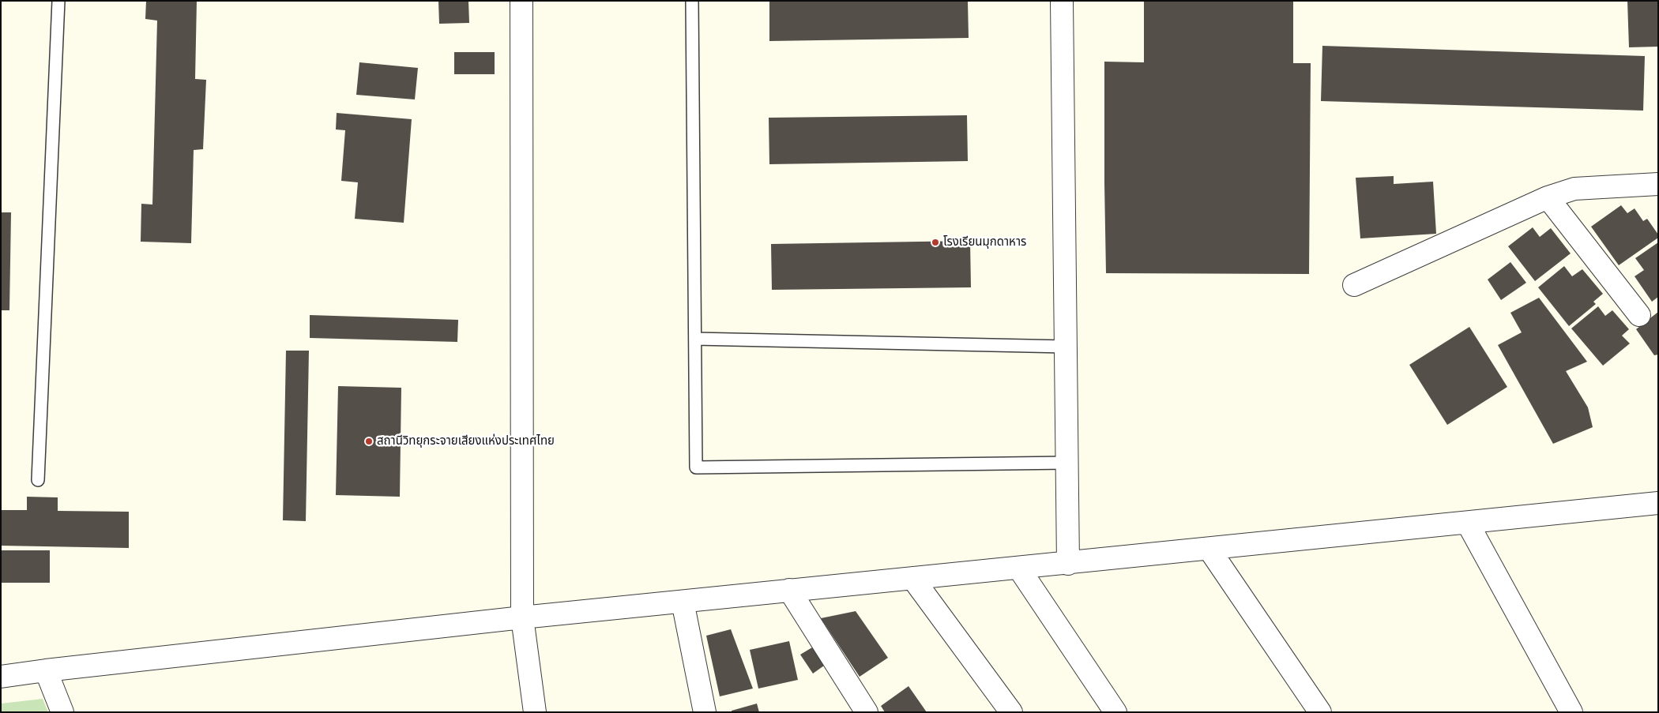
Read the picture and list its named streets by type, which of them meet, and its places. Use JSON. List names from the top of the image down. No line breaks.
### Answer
{"places":["โรงเรียนมุกดาหาร","สถานีวิทยุกระจายเสียงแห่งประเทศไทย"]}
